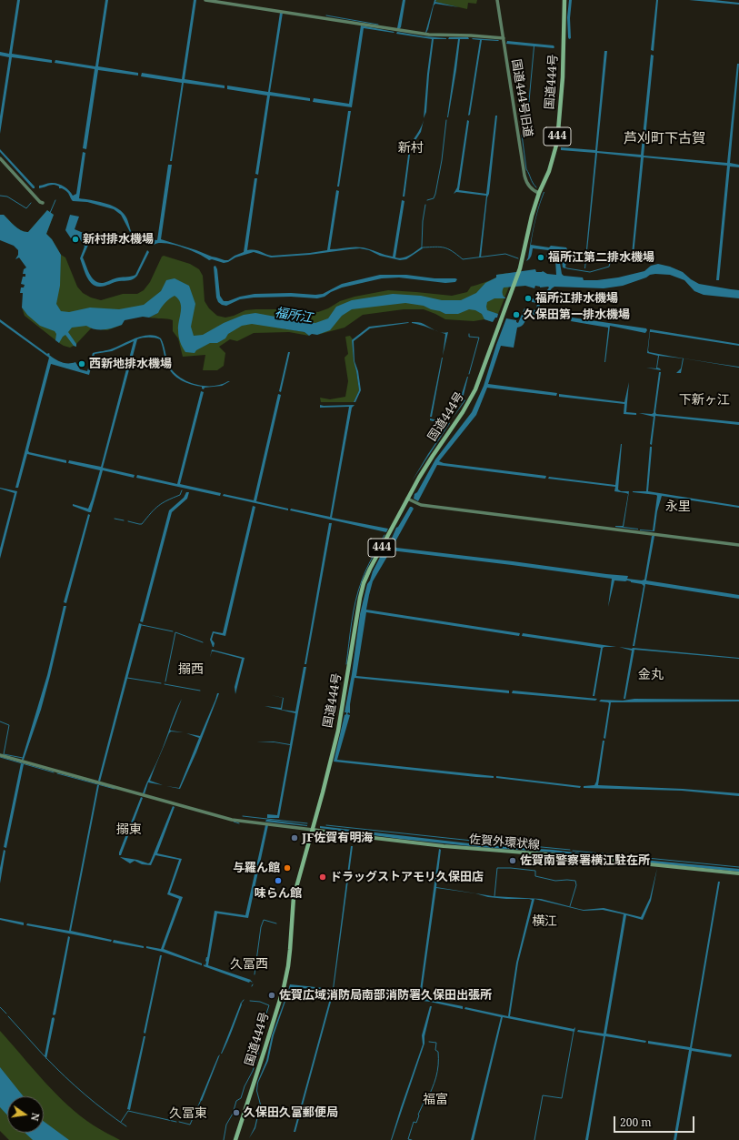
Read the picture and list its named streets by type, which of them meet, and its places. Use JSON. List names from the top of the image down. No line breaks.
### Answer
{"streets":{"highway":["国道444号","444"],"main road":["佐賀外環状線"],"street":["国道444号旧道"]},"crossings":[["国道444号","国道444号旧道"],["国道444号","佐賀外環状線"]],"districts":["芦刈町下古賀","新村","下新ヶ江","永里","搦西","金丸","搦東","横江","久冨西","福富","久冨東"],"water":["福所江"],"places":["新村排水機場","福所江第二排水機場","福所江排水機場","久保田第一排水機場","西新地排水機場","JF佐賀有明海","佐賀南警察署横江駐在所","与羅ん館","ドラッグストアモリ久保田店","味らん館","佐賀広域消防局南部消防署久保田出張所","久保田久富郵便局"],"scale_bar":"200 m","north":"right"}
